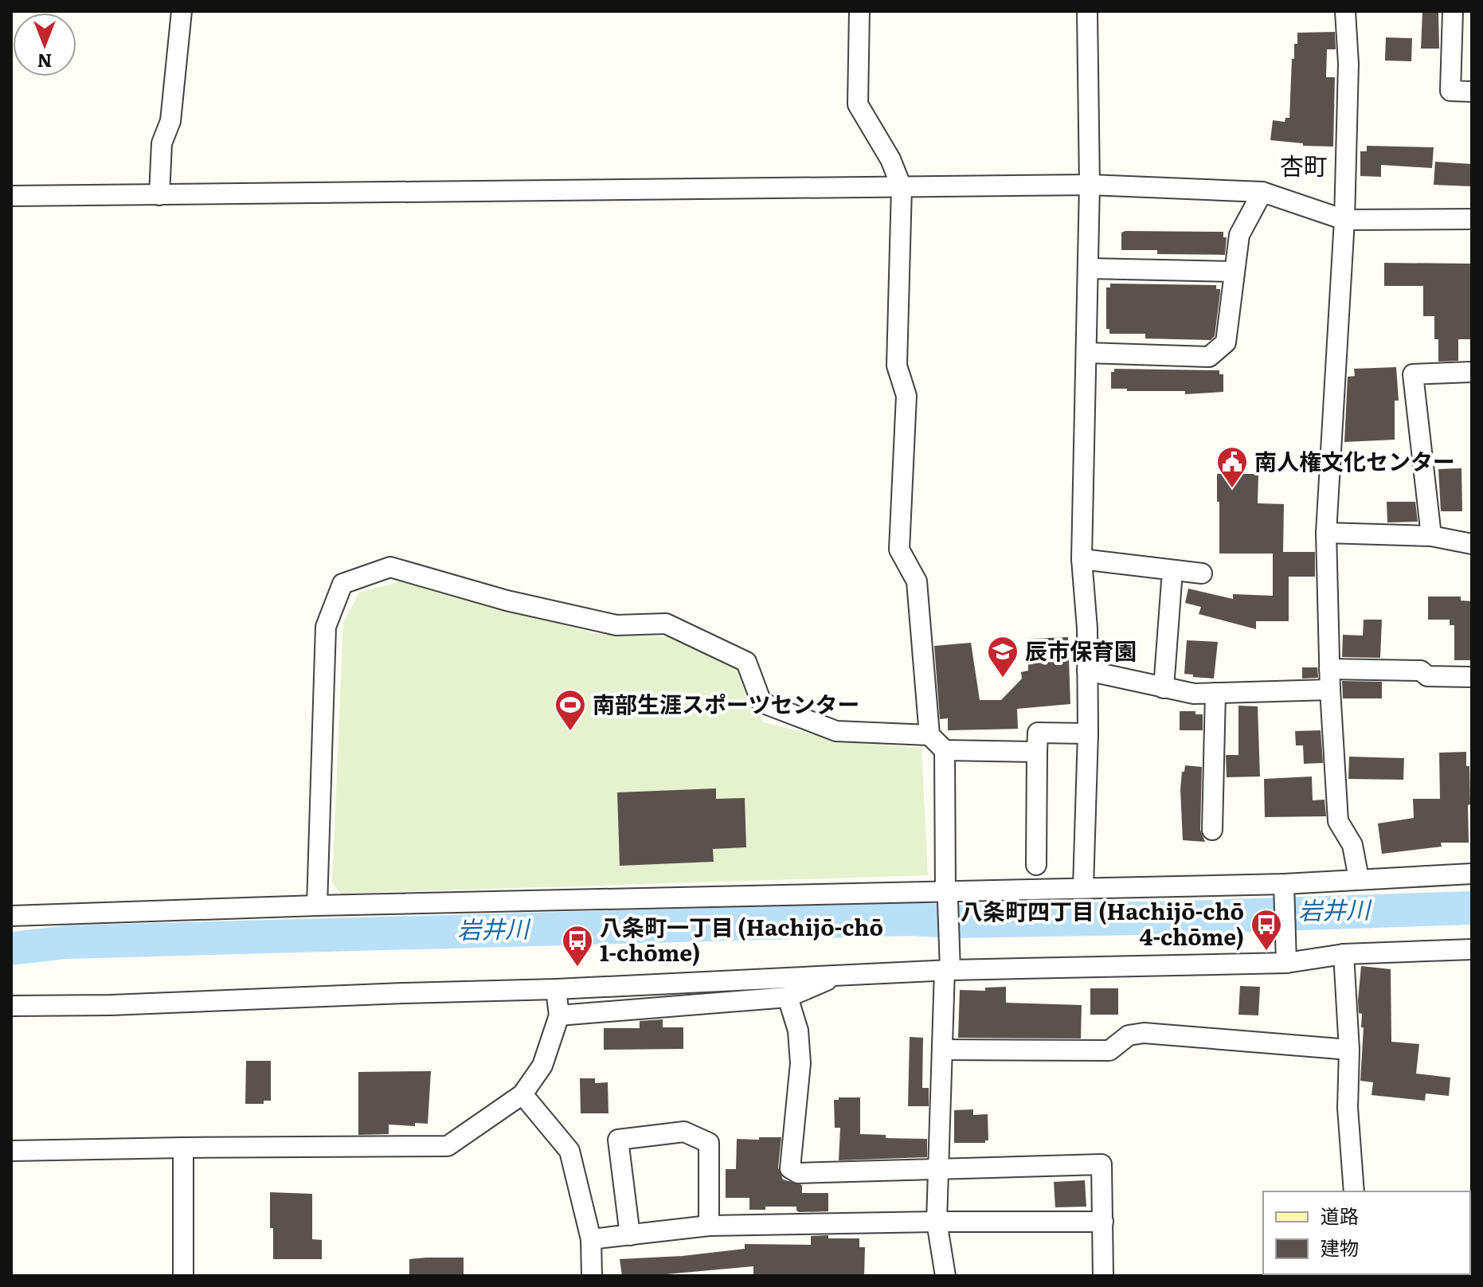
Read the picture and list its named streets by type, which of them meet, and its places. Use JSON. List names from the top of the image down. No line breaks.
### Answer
{"districts":["杏町"],"water":["岩井川"],"places":{"public building":["南人権文化センター"],"school or university":["辰市保育園"],"sports":["南部生涯スポーツセンター"],"bus stop":["八条町四丁目 (Hachijō-chō 4-chōme)","八条町一丁目 (Hachijō-chō 1-chōme)"]},"legend":["道路","建物"],"north":"bottom"}
